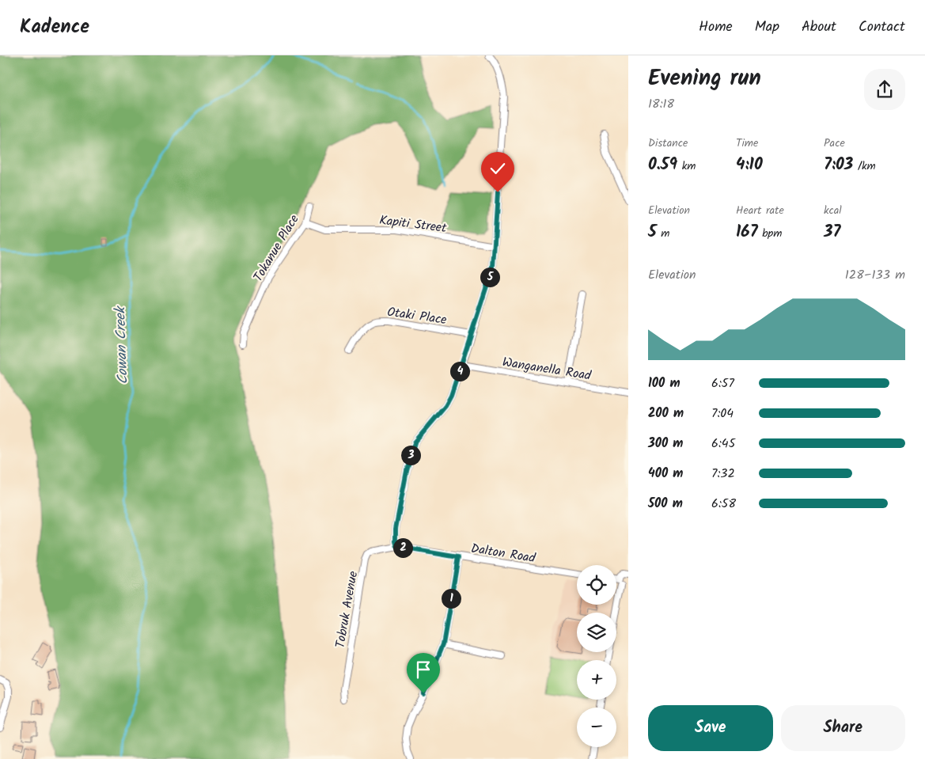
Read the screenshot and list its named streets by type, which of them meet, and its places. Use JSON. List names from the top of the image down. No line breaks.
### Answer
{"streets":{"street":["Kapiti Street","Tokanue Place","Otaki Place","Wanganella Road","Dalton Road","Tobruk Avenue"]},"crossings":[["Kapiti Street","Tokanue Place"],["Dalton Road","Tobruk Avenue"]],"water":["Cowan Creek"],"page":{"header":"Kadence","nav":["Home","Map","About","Contact"],"heading":["Evening run","18:18"],"stats":[["Distance","0.59 km"],["Time","4:10"],["Pace","7:03 /km"],["Elevation","5 m"],["Heart rate","167 bpm"],["kcal","37"]],"chart":["Elevation","128–133 m"],"pins":["5","4","3","2","1"],"list":[{"name":"100 m","note":"6:57"},{"name":"200 m","note":"7:04"},{"name":"300 m","note":"6:45"},{"name":"400 m","note":"7:32"},{"name":"500 m","note":"6:58"}],"map_buttons":["+","−"],"buttons":["Save","Share"]}}
